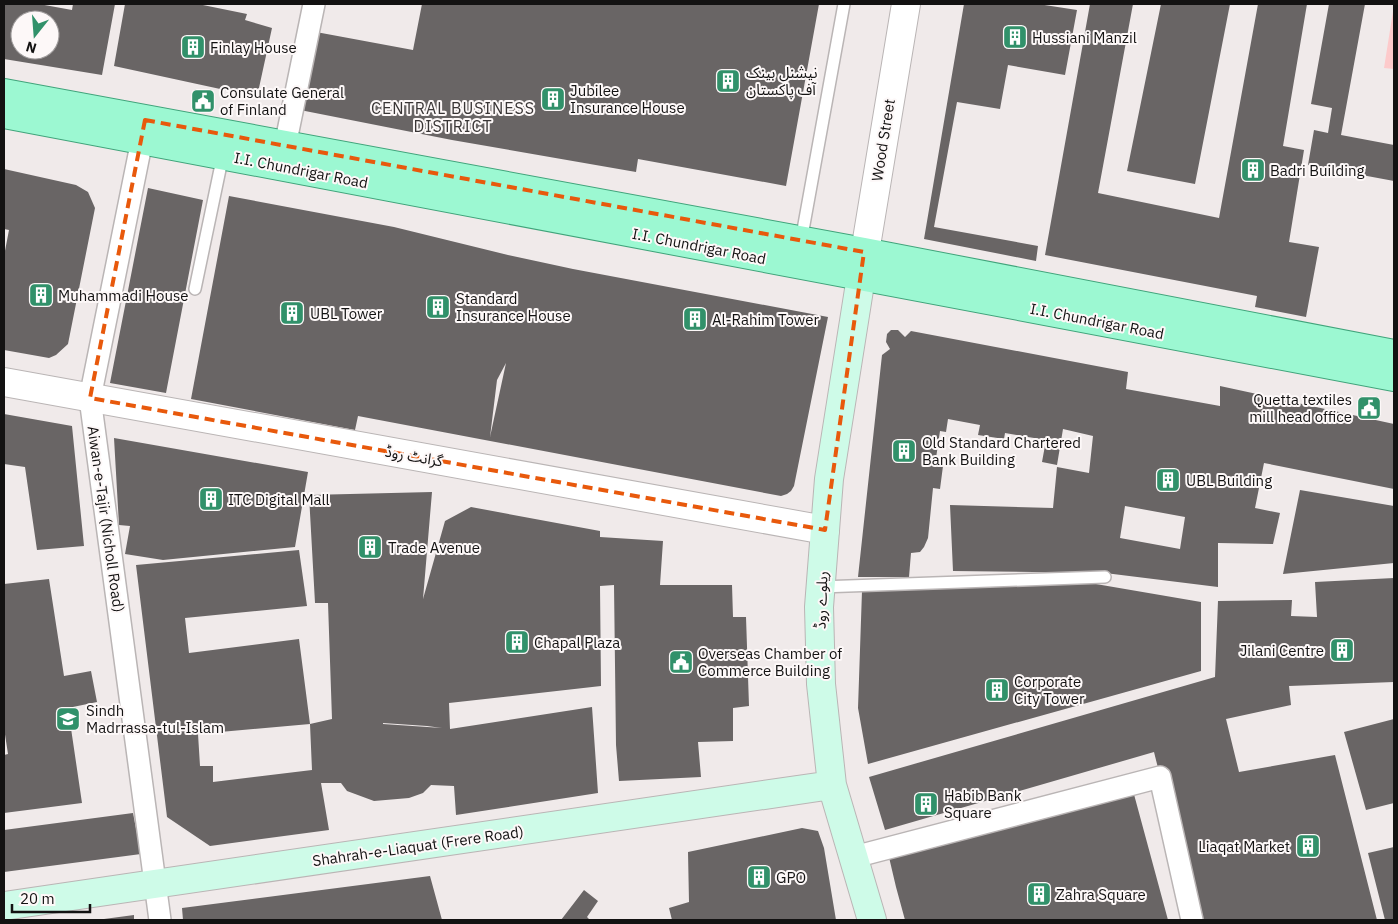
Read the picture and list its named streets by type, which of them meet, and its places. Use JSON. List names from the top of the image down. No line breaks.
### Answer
{"streets":{"main road":["I.I. Chundrigar Road","ریلوے روڈ","Shahrah-e-Liaquat (Frere Road)"],"street":["Wood Street","گرانٹ روڈ","Aiwan-e-Tajir (Nicholl Road)"]},"crossings":[["Wood Street","I.I. Chundrigar Road"],["Wood Street","ریلوے روڈ"],["I.I. Chundrigar Road","Aiwan-e-Tajir (Nicholl Road)"],["I.I. Chundrigar Road","ریلوے روڈ"],["گرانٹ روڈ","Aiwan-e-Tajir (Nicholl Road)"],["گرانٹ روڈ","ریلوے روڈ"],["Aiwan-e-Tajir (Nicholl Road)","Shahrah-e-Liaquat (Frere Road)"],["ریلوے روڈ","Shahrah-e-Liaquat (Frere Road)"]],"districts":["CENTRAL BUSINESS DISTRICT"],"places":{"building":["Hussiani Manzil","Finlay House","نیشنل بینک آف پاکستان","Jubilee Insurance House","Badri Building","Muhammadi House","Standard Insurance House","UBL Tower","Al-Rahim Tower","Old Standard Chartered Bank Building","UBL Building","ITC Digital Mall","Trade Avenue","Chapal Plaza","Jilani Centre","Corporate City Tower","Habib Bank Square","Liaqat Market","GPO","Zahra Square"],"public building":["Consulate General of Finland","Quetta textiles mill head office","Overseas Chamber of Commerce Building"],"school or university":["Sindh Madrrassa-tul-Islam"]},"scale_bar":"20 m","north":"bottom"}
